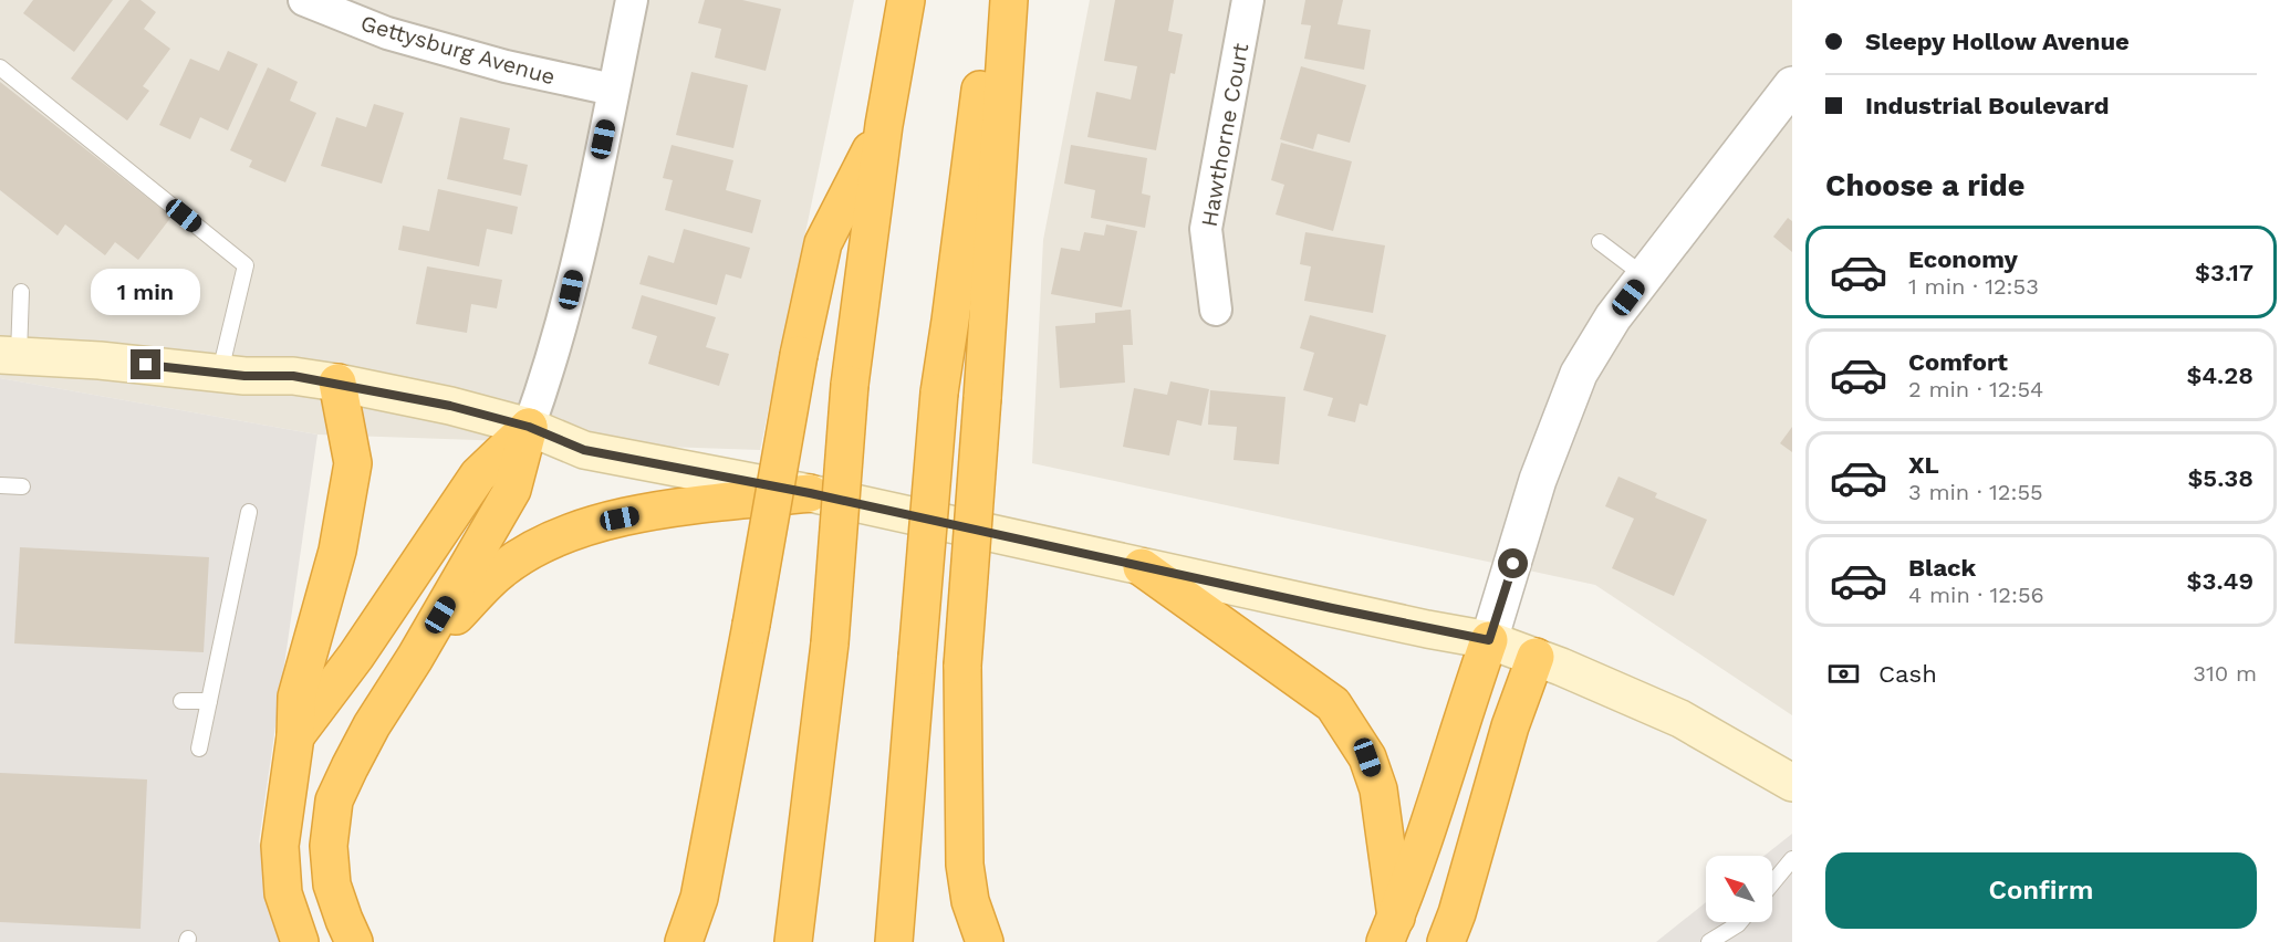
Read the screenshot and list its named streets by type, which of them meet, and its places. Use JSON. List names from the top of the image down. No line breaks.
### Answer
{"streets":{"street":["Gettysburg Avenue","Hawthorne Court"]},"north":"top left","page":{"banner":["Sleepy Hollow Avenue","Industrial Boulevard"],"heading":"Choose a ride","list":[{"name":"Economy","note":"1 min · 12:53","value":"$3.17"},{"name":"Comfort","note":"2 min · 12:54","value":"$4.28"},{"name":"XL","note":"3 min · 12:55","value":"$5.38"},{"name":"Black","note":"4 min · 12:56","value":"$3.49"}],"bubble":"1 min","pay":["Cash","310 m"],"buttons":"Confirm"}}
